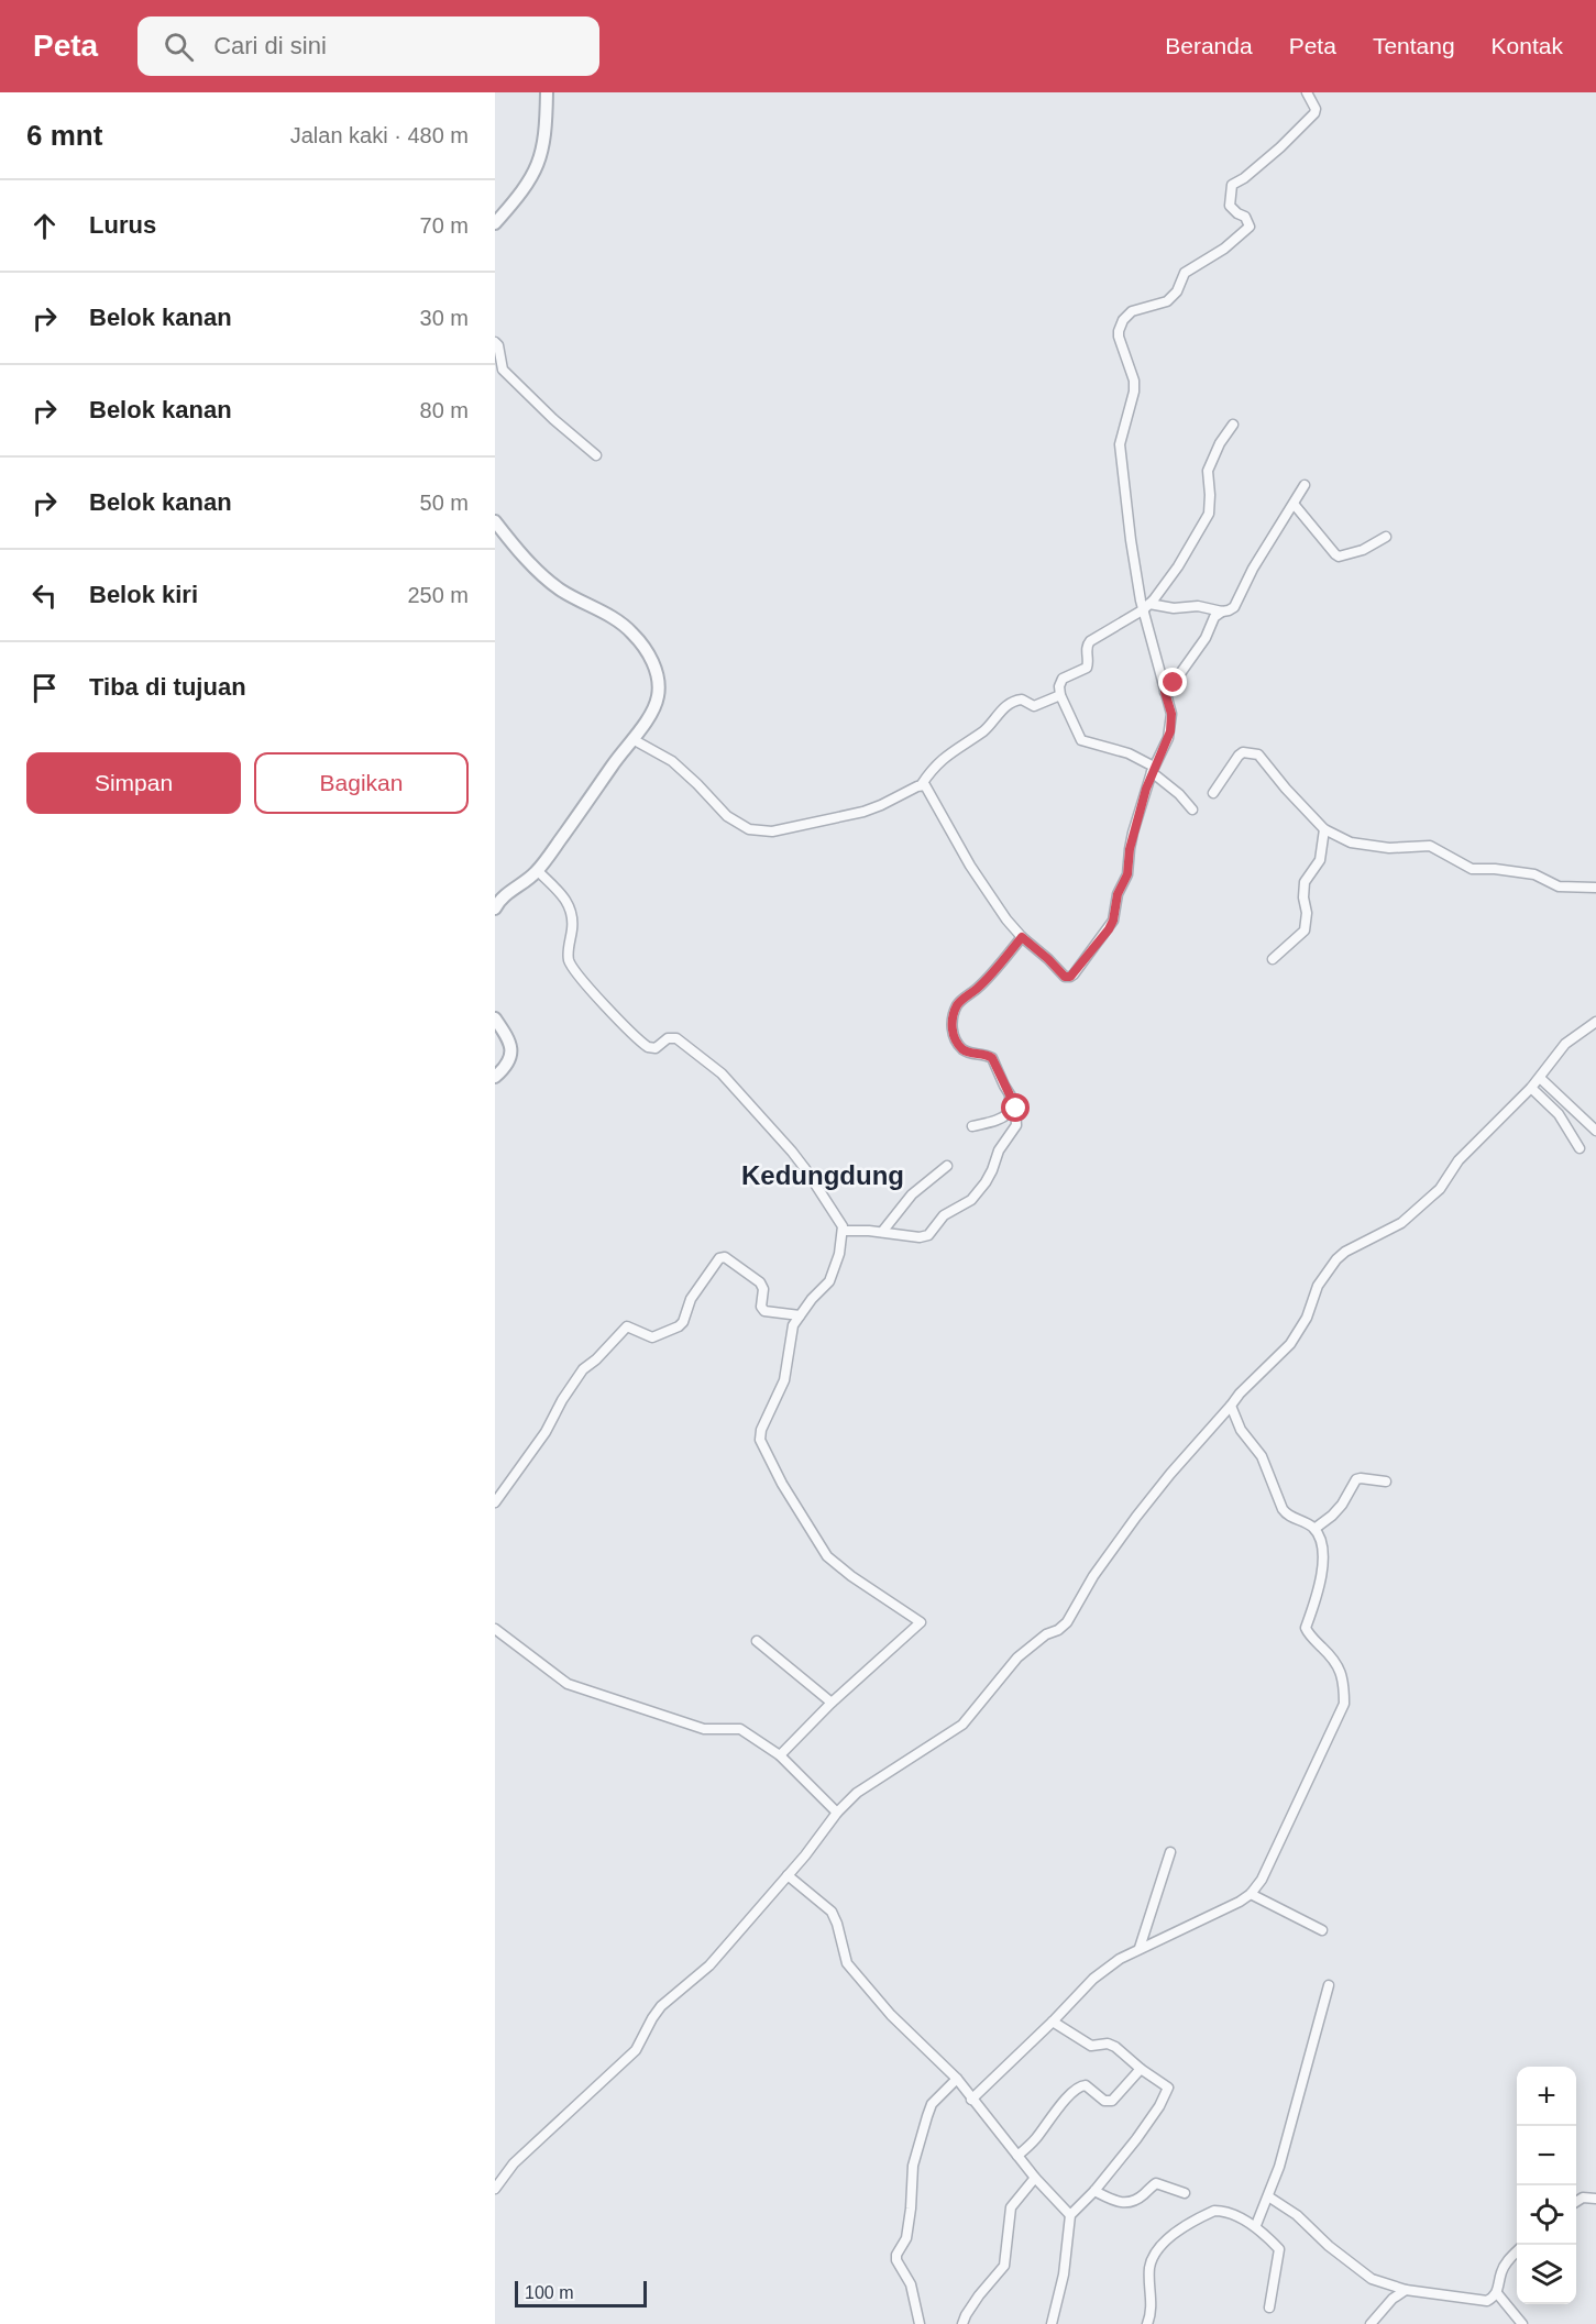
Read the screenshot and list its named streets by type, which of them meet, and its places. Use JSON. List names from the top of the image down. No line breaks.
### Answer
{"districts":["Kedungdung"],"scale_bar":"100 m","page":{"header":"Peta","search":"Cari di sini","nav":["Beranda","Peta","Tentang","Kontak"],"heading":["6 mnt","Jalan kaki · 480 m"],"list":[["Lurus","70 m"],["Belok kanan","30 m"],["Belok kanan","80 m"],["Belok kanan","50 m"],["Belok kiri","250 m"],"Tiba di tujuan"],"buttons":["Simpan","Bagikan"],"map_buttons":["+","−"],"scale":"100 m"}}
